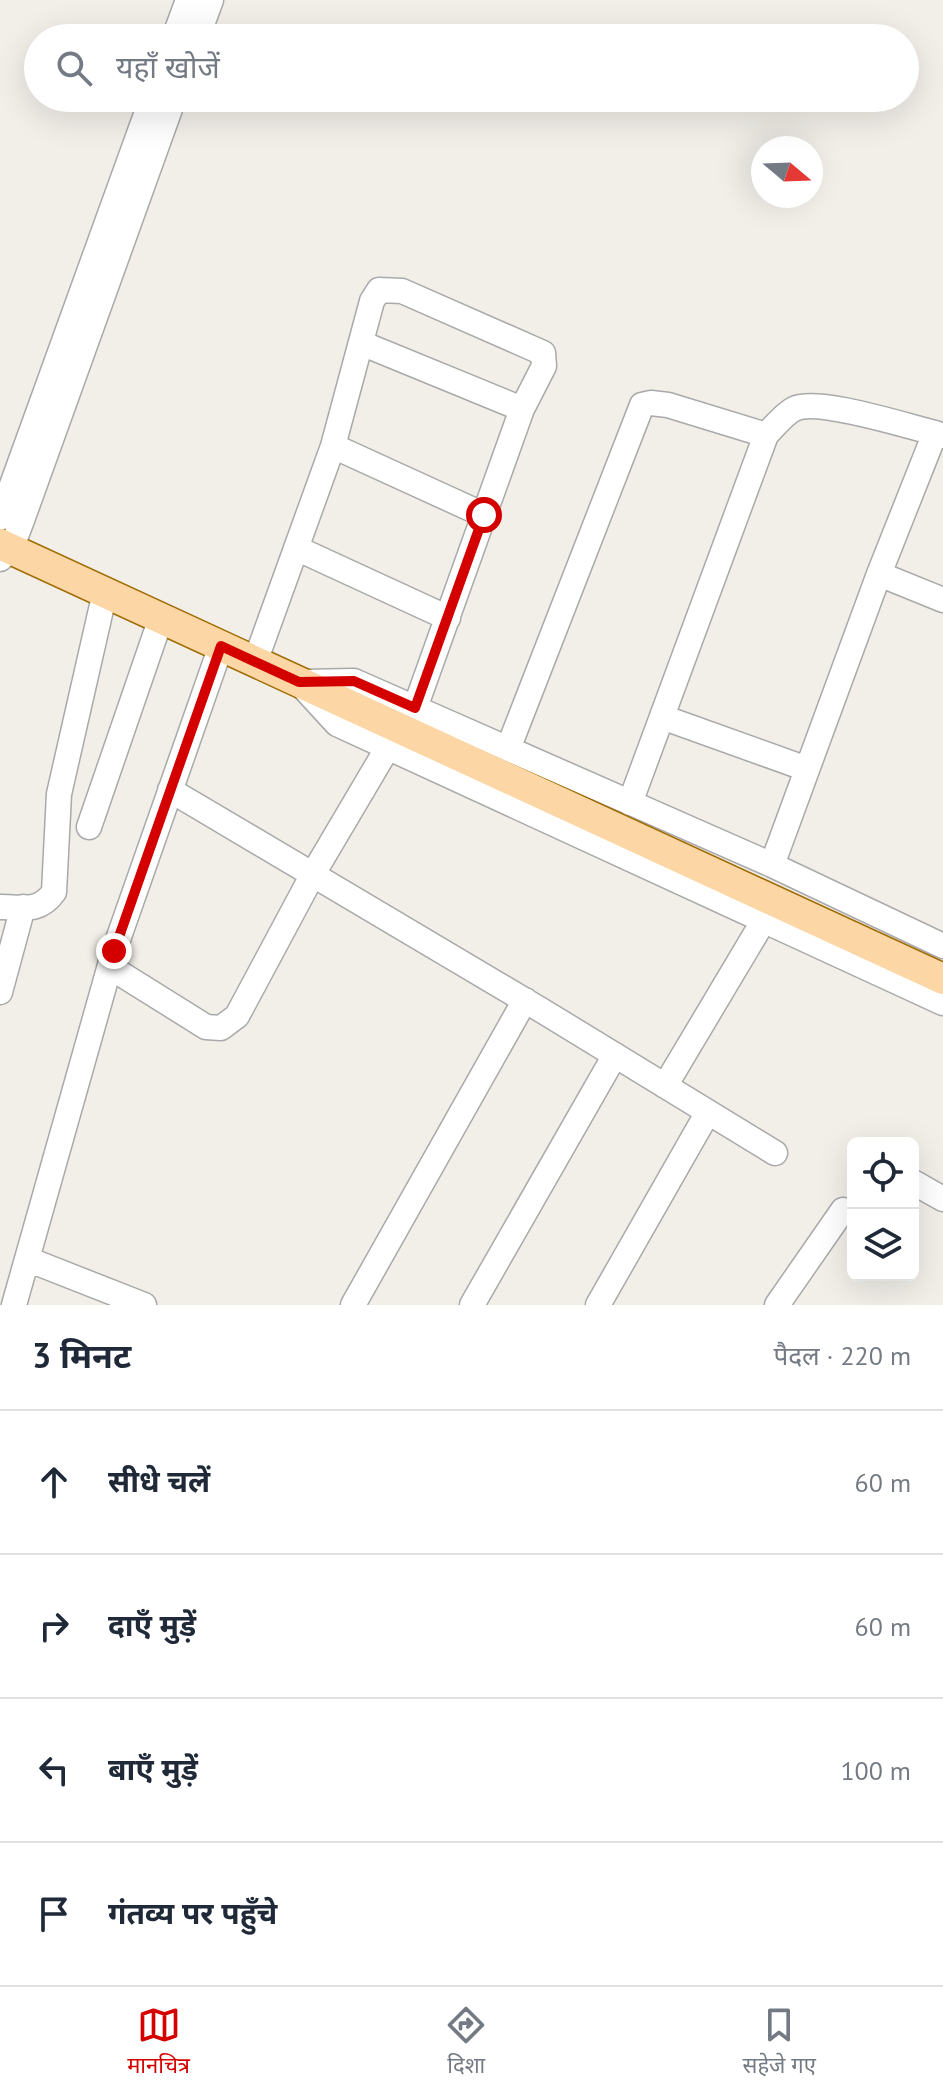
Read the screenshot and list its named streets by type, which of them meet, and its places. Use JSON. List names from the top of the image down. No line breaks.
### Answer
{"north":"right","page":{"search":"यहाँ खोजें","heading":["3 मिनट","पैदल · 220 m"],"list":[["सीधे चलें","60 m"],["दाएँ मुड़ें","60 m"],["बाएँ मुड़ें","100 m"],"गंतव्य पर पहुँचे"],"nav":["मानचित्र","दिशा","सहेजे गए"]}}
